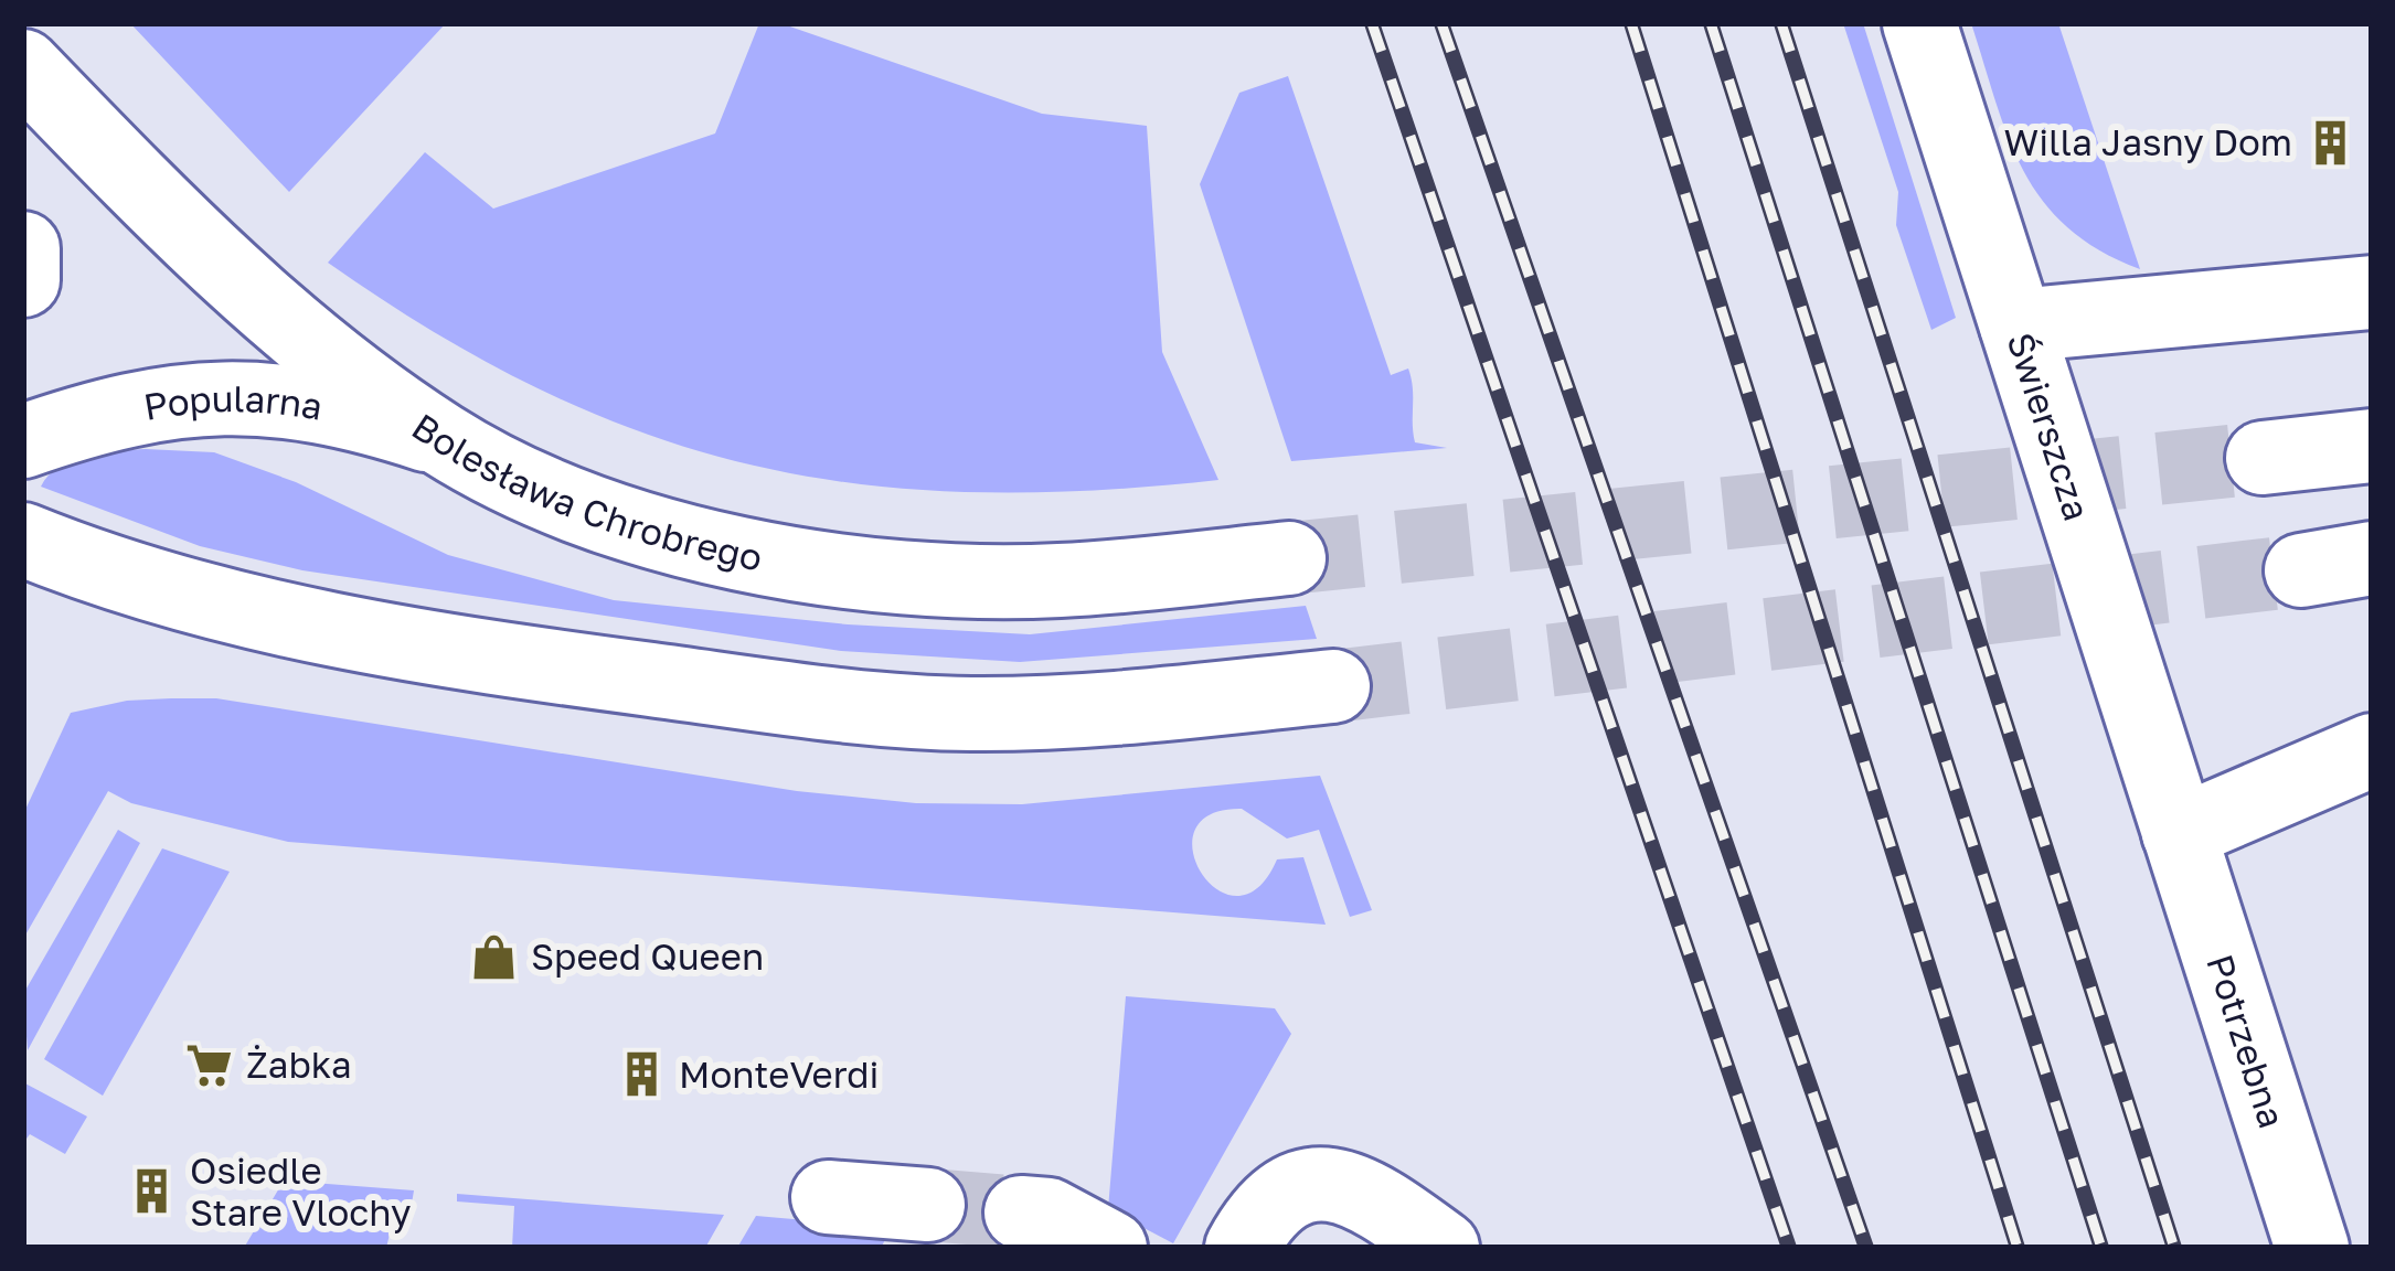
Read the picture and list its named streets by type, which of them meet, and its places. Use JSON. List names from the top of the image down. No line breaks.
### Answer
{"streets":{"main road":["Popularna","Świerszcza","Bolesława Chrobrego","Potrzebna"]},"crossings":[["Popularna","Bolesława Chrobrego"],["Świerszcza","Potrzebna"]],"places":{"building":["Willa Jasny Dom","MonteVerdi","Osiedle Stare Vlochy"],"shop":["Speed Queen"],"supermarket":["Żabka"]}}
